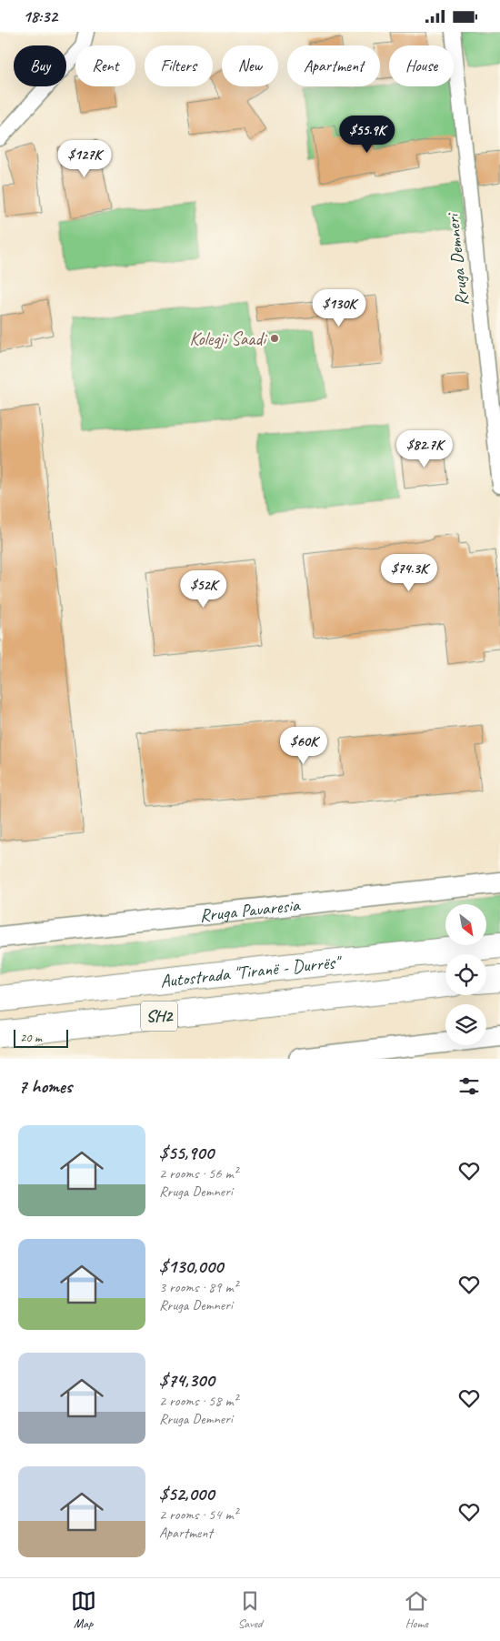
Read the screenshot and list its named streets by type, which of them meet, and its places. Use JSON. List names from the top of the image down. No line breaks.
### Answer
{"streets":{"highway":["Autostrada \"Tiranë - Durrës\"","SH2"],"main road":["Rruga Pavaresia"],"street":["Rruga Demneri"]},"places":["Kolegji Saadi"],"scale_bar":"20 m","north":"bottom right","page":{"status":"18:32","chip":["Buy","Rent","Filters","New","Apartment","House"],"price":["$55.9K","$127K","$130K","$82.7K","$74.3K","$52K","$60K"],"scale":"20 m","heading":"7 homes","list":[{"name":"$55,900","note":"2 rooms · 56 m² · Rruga Demneri"},{"name":"$130,000","note":"3 rooms · 89 m² · Rruga Demneri"},{"name":"$74,300","note":"2 rooms · 58 m² · Rruga Demneri"},{"name":"$52,000","note":"2 rooms · 54 m² · Apartment"}],"tabs":["Map","Saved","Home"]}}
